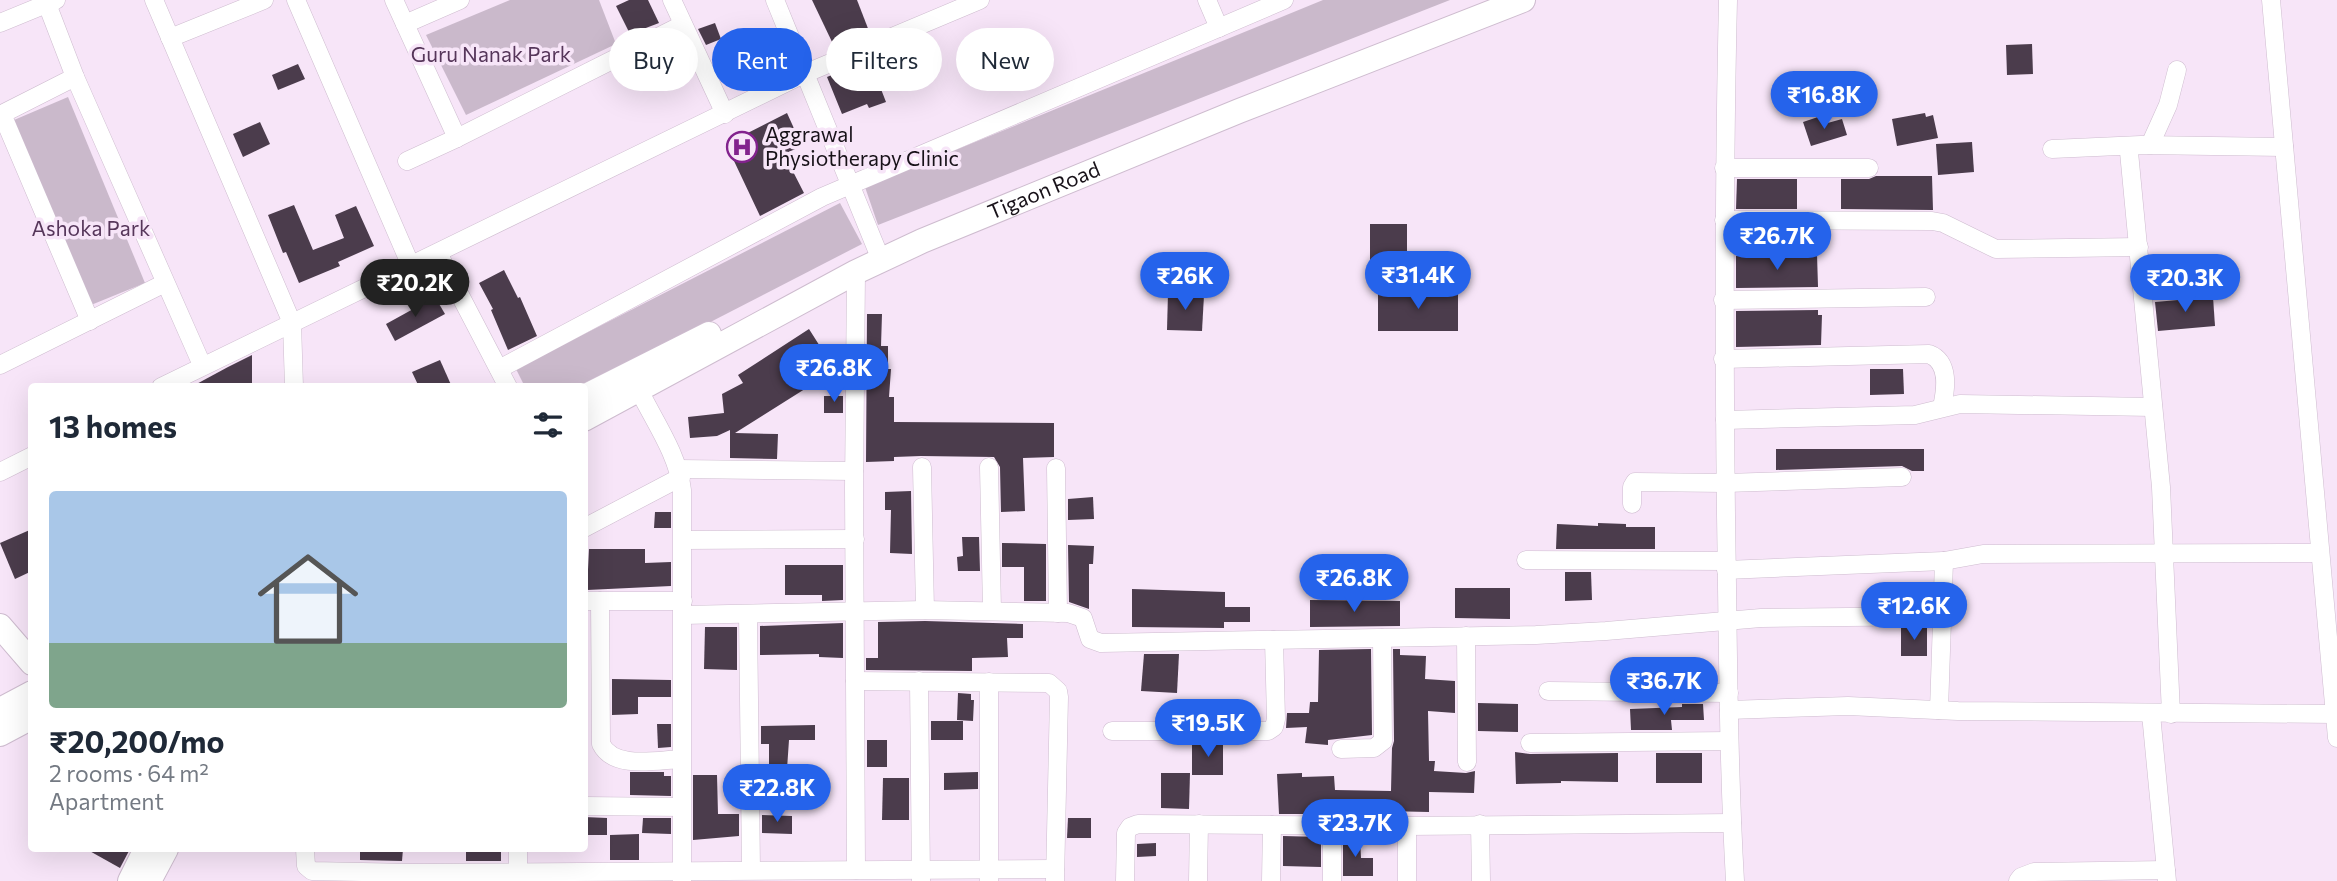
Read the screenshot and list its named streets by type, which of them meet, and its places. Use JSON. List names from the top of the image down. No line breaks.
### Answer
{"streets":{"street":["Tigaon Road"]},"parks":["Guru Nanak Park","Ashoka Park"],"places":{"hospital":["Aggrawal Physiotherapy Clinic"]},"page":{"chip":["Buy","Rent","Filters","New"],"price":["₹16.8K","₹26.7K","₹31.4K","₹26K","₹20.3K","₹20.2K","₹26.8K","₹26.8K","₹12.6K","₹36.7K","₹19.5K","₹22.8K","₹23.7K"],"heading":"13 homes","list":[{"name":"₹20,200/mo","note":"2 rooms · 64 m² · Apartment"}]}}
